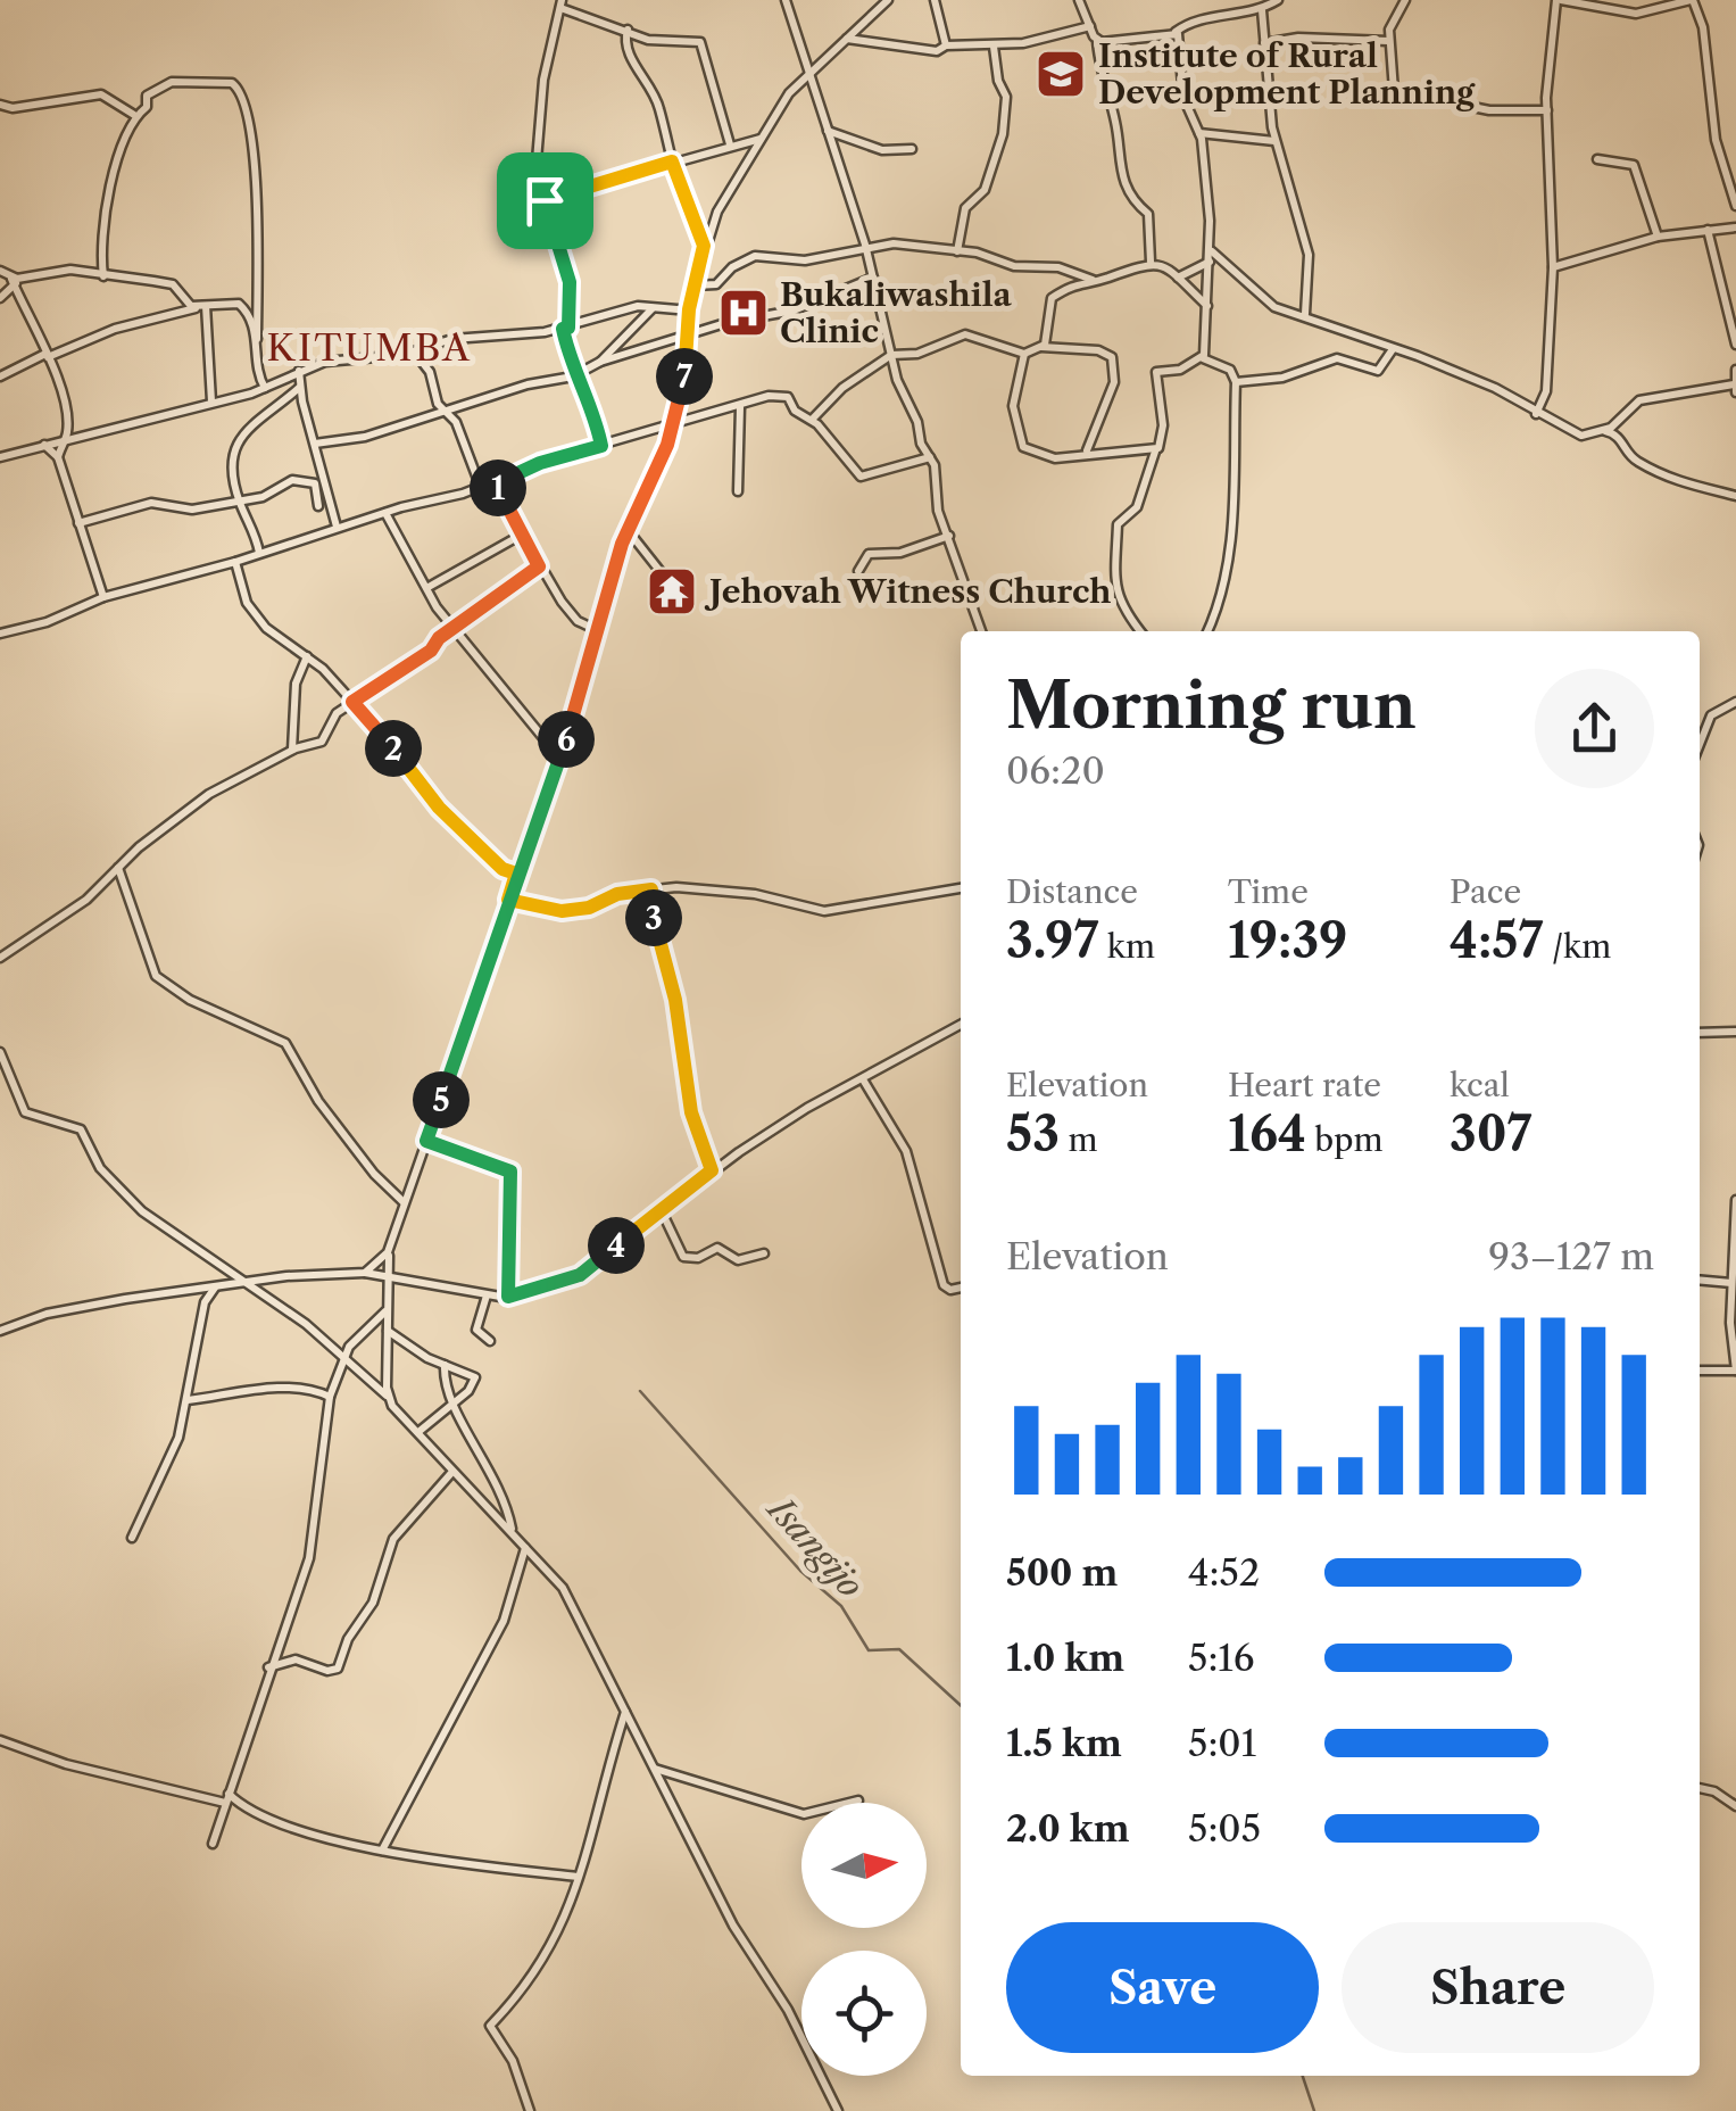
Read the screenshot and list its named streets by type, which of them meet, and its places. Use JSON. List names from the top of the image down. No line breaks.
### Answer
{"districts":["KITUMBA"],"water":["Isangijo"],"places":{"school or university":["Institute of Rural Development Planning"],"hospital":["Bukaliwashila Clinic"],"temple":["Jehovah Witness Church"]},"north":"right","page":{"pins":["7","1","6","2","3","5","4"],"heading":["Morning run","06:20"],"stats":[["Distance","3.97 km"],["Time","19:39"],["Pace","4:57 /km"],["Elevation","53 m"],["Heart rate","164 bpm"],["kcal","307"]],"chart":["Elevation","93–127 m"],"list":[{"name":"500 m","note":"4:52"},{"name":"1.0 km","note":"5:16"},{"name":"1.5 km","note":"5:01"},{"name":"2.0 km","note":"5:05"}],"buttons":["Save","Share"]}}
